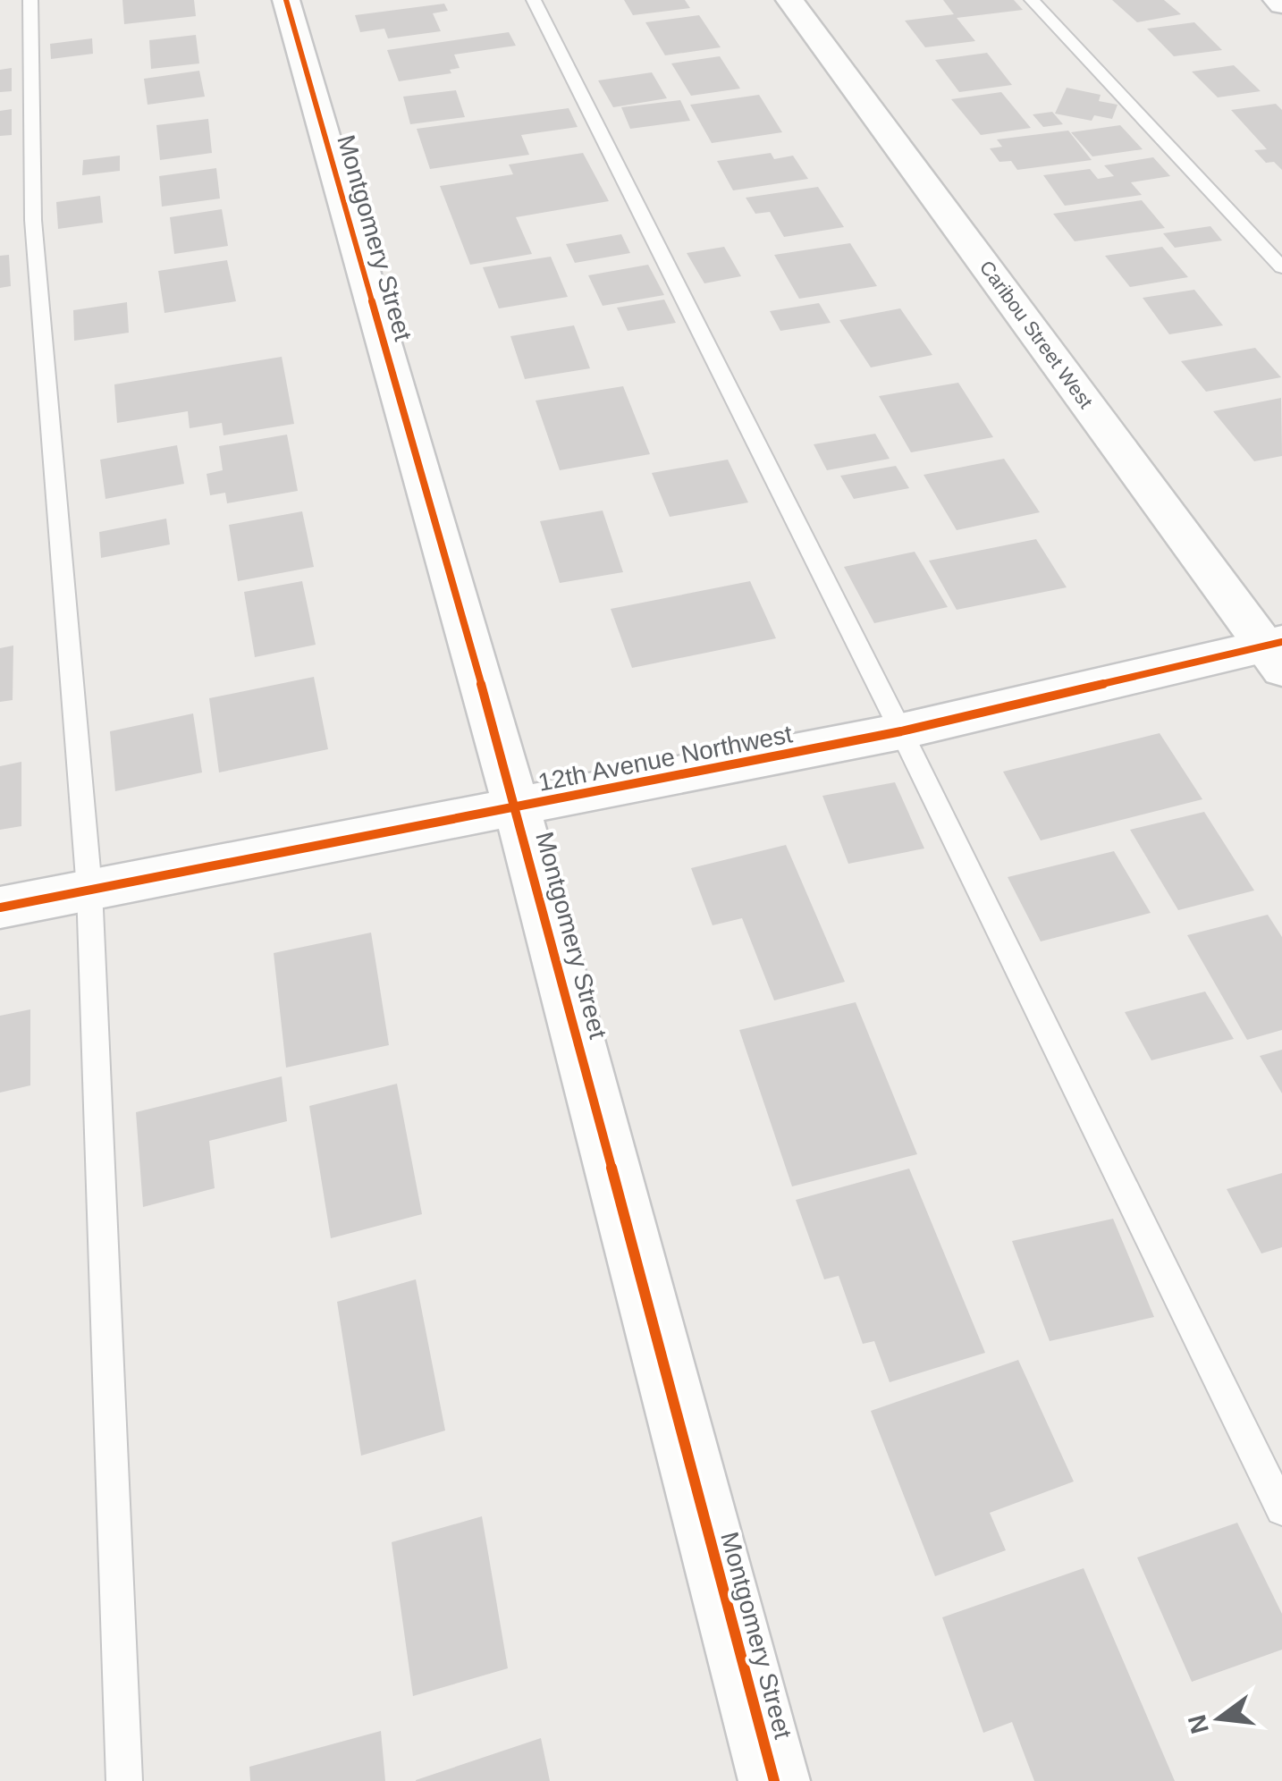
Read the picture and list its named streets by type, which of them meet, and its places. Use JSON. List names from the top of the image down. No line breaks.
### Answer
{"streets":{"street":["Montgomery Street","Caribou Street West","12th Avenue Northwest"]},"crossings":[["Montgomery Street","12th Avenue Northwest"],["Caribou Street West","12th Avenue Northwest"]],"north":"left"}
